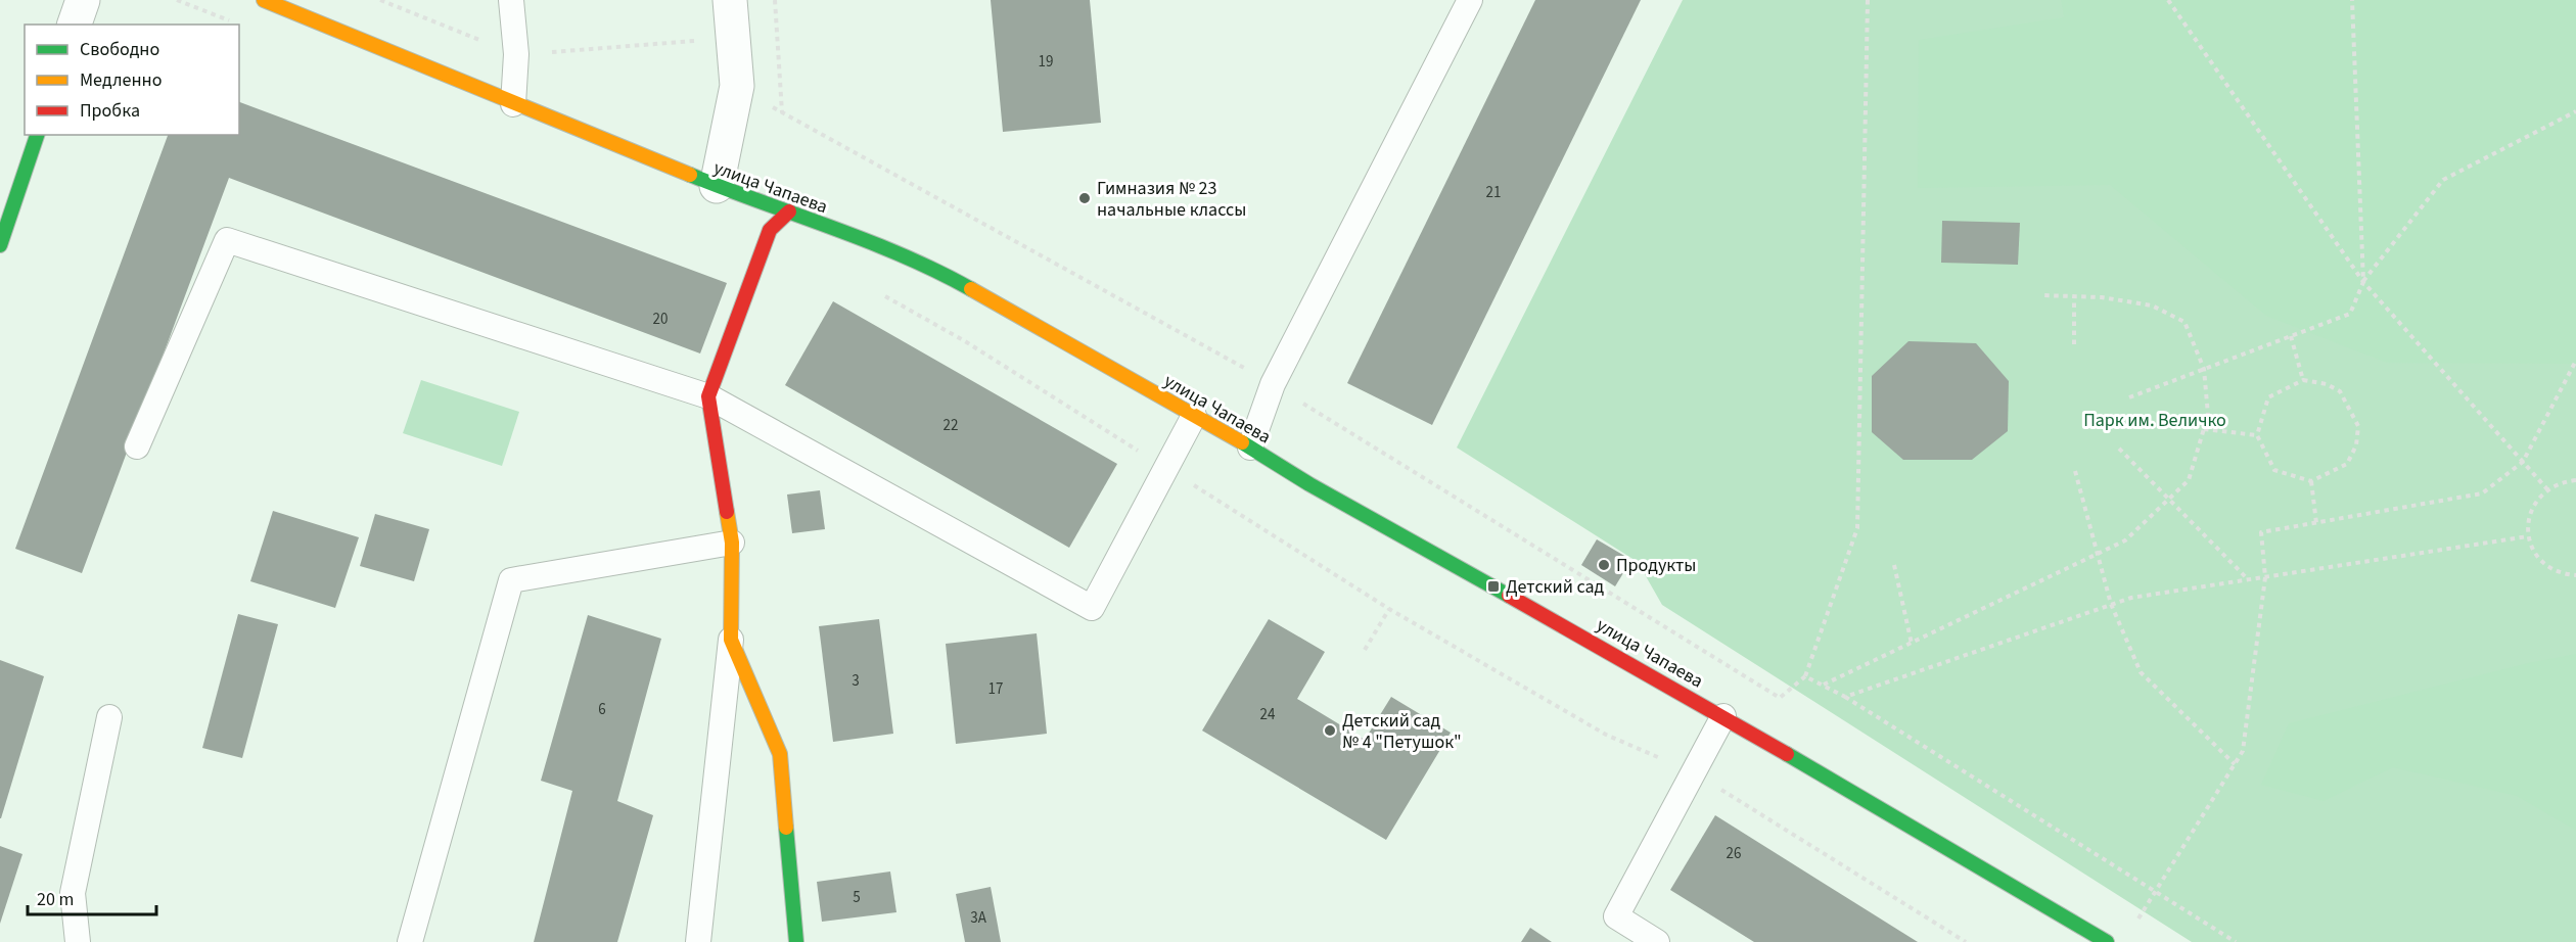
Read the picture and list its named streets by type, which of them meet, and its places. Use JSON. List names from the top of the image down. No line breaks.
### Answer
{"streets":{"street":["улица Чапаева"]},"parks":["Парк им. Величко"],"places":{"other":["Гимназия № 23 начальные классы","Продукты","Детский сад № 4 \"Петушок\""],"transit":["Детский сад"]},"house_numbers":["19","21","20","22","3","17","6","24","26","5","3А"],"legend":["Свободно","Медленно","Пробка"],"scale_bar":"20 m"}
